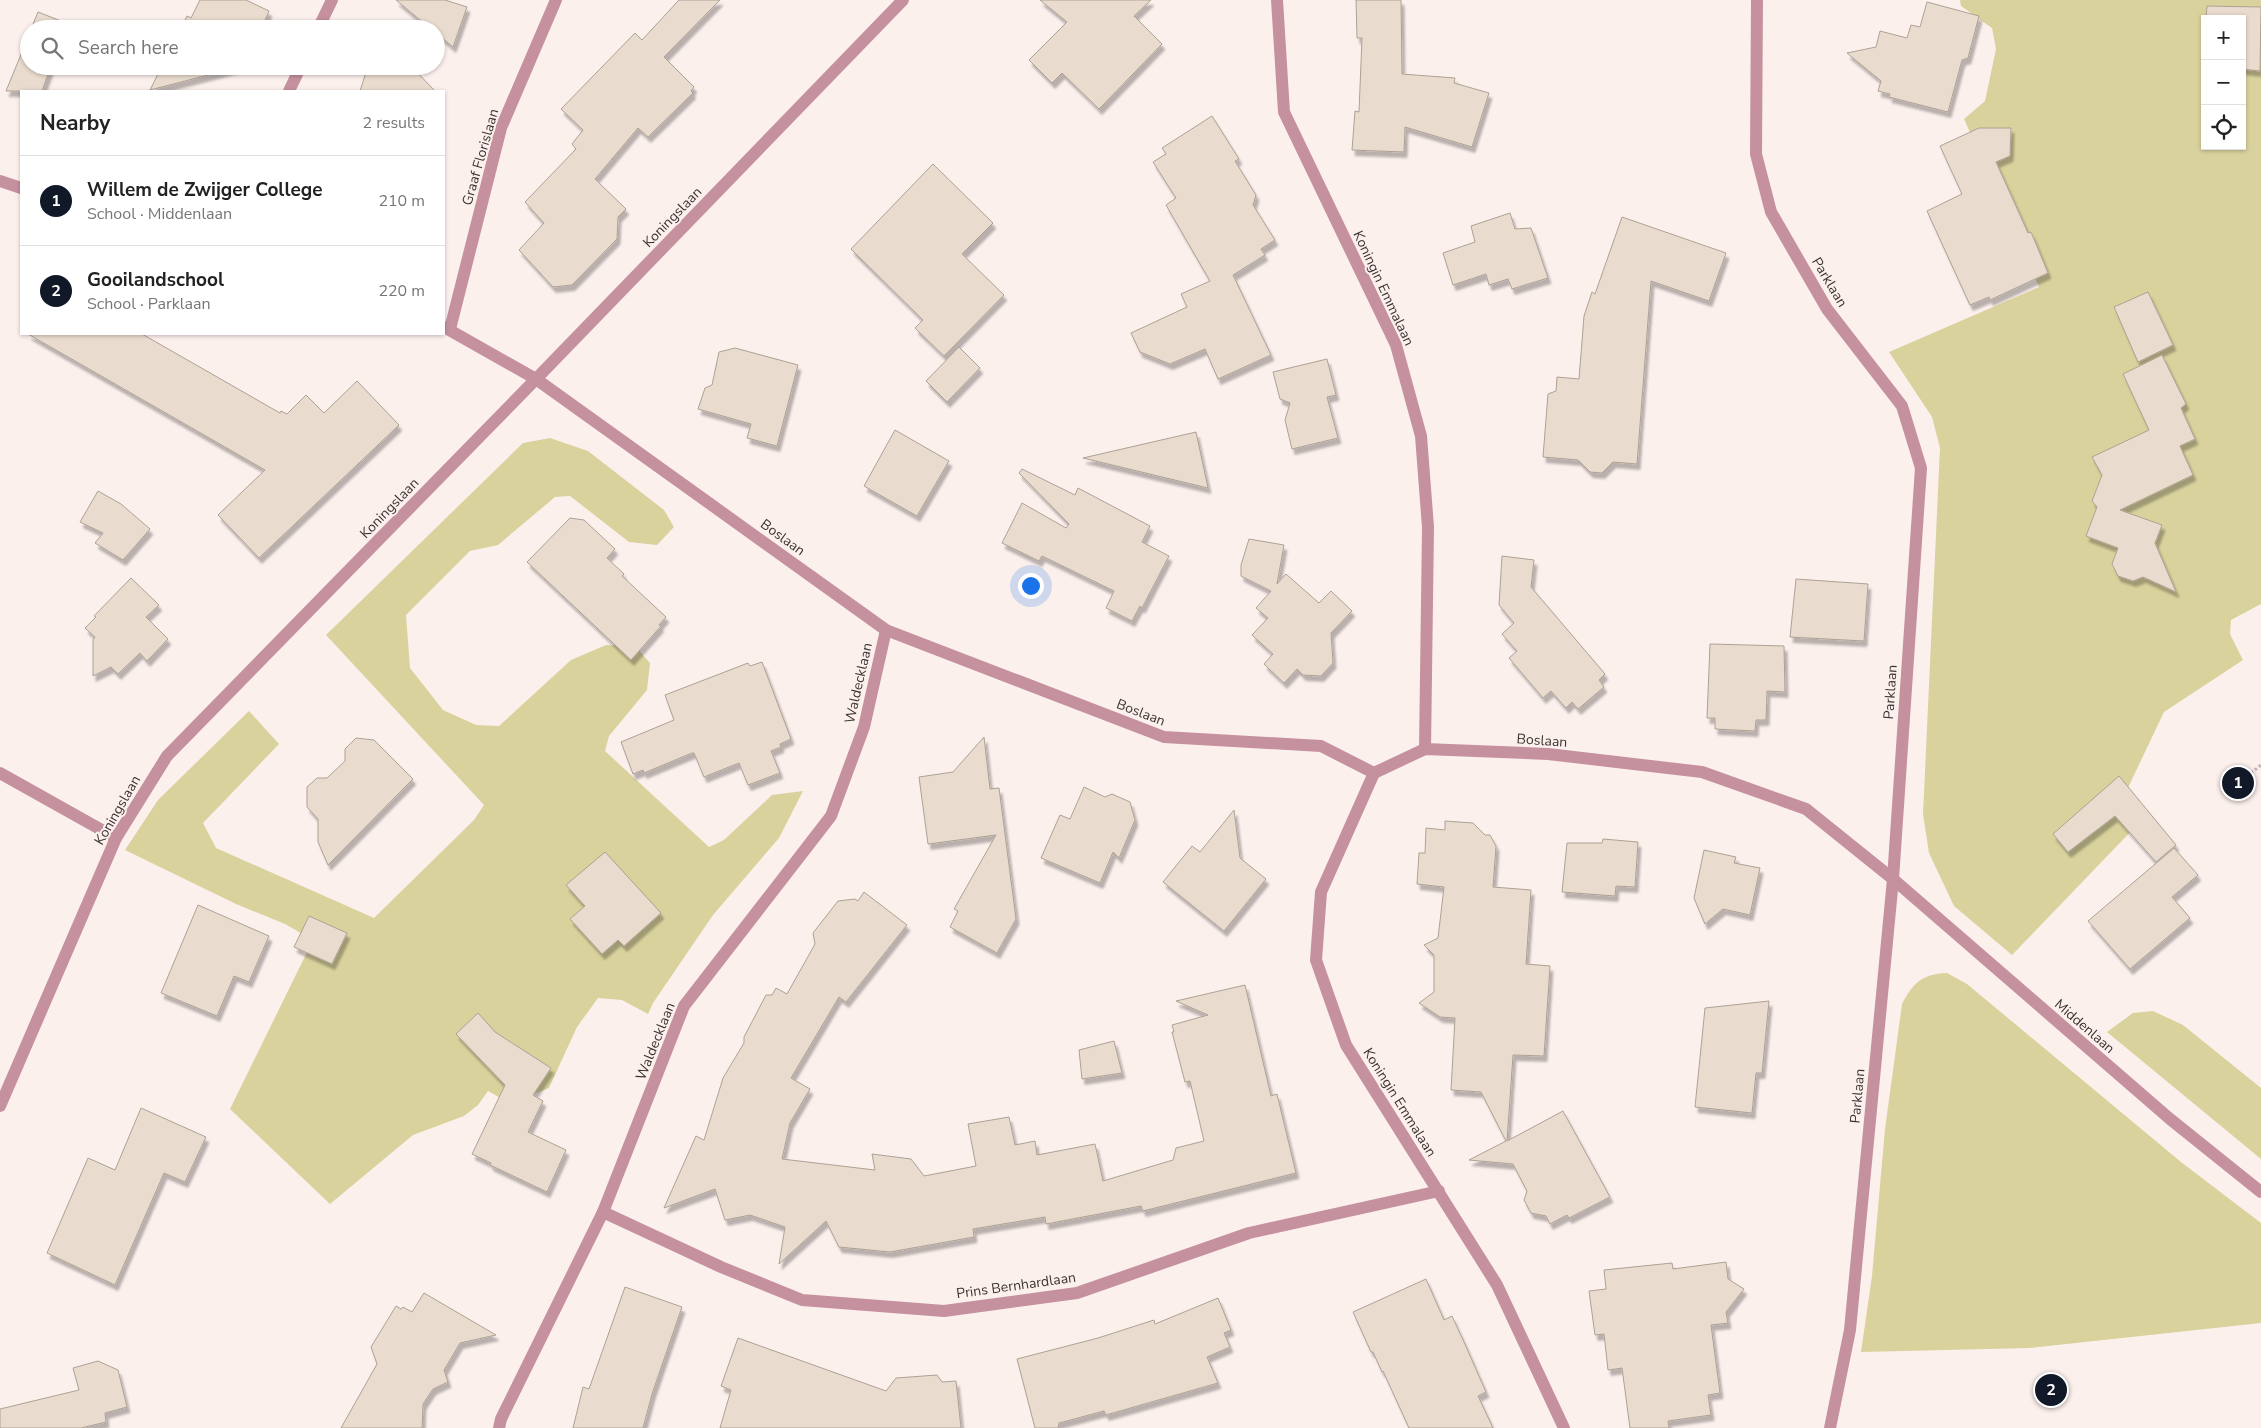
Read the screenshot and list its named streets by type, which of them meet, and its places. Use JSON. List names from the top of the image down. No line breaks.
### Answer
{"streets":{"street":["Graaf Florislaan","Koningslaan","Parklaan","Koningin Emmalaan","Boslaan","Waldecklaan","Middenlaan","Prins Bernhardlaan"]},"crossings":[["Graaf Florislaan","Boslaan"],["Koningslaan","Boslaan"],["Parklaan","Boslaan"],["Parklaan","Middenlaan"],["Koningin Emmalaan","Boslaan"],["Koningin Emmalaan","Prins Bernhardlaan"],["Boslaan","Waldecklaan"],["Boslaan","Middenlaan"],["Waldecklaan","Prins Bernhardlaan"]],"page":{"map_buttons":["+","−"],"search":"Search here","heading":["Nearby","2 results"],"list":[{"mark":"1","name":"Willem de Zwijger College","note":"School · Middenlaan","value":"210 m"},{"mark":"2","name":"Gooilandschool","note":"School · Parklaan","value":"220 m"}],"pins":["1","2"]}}
